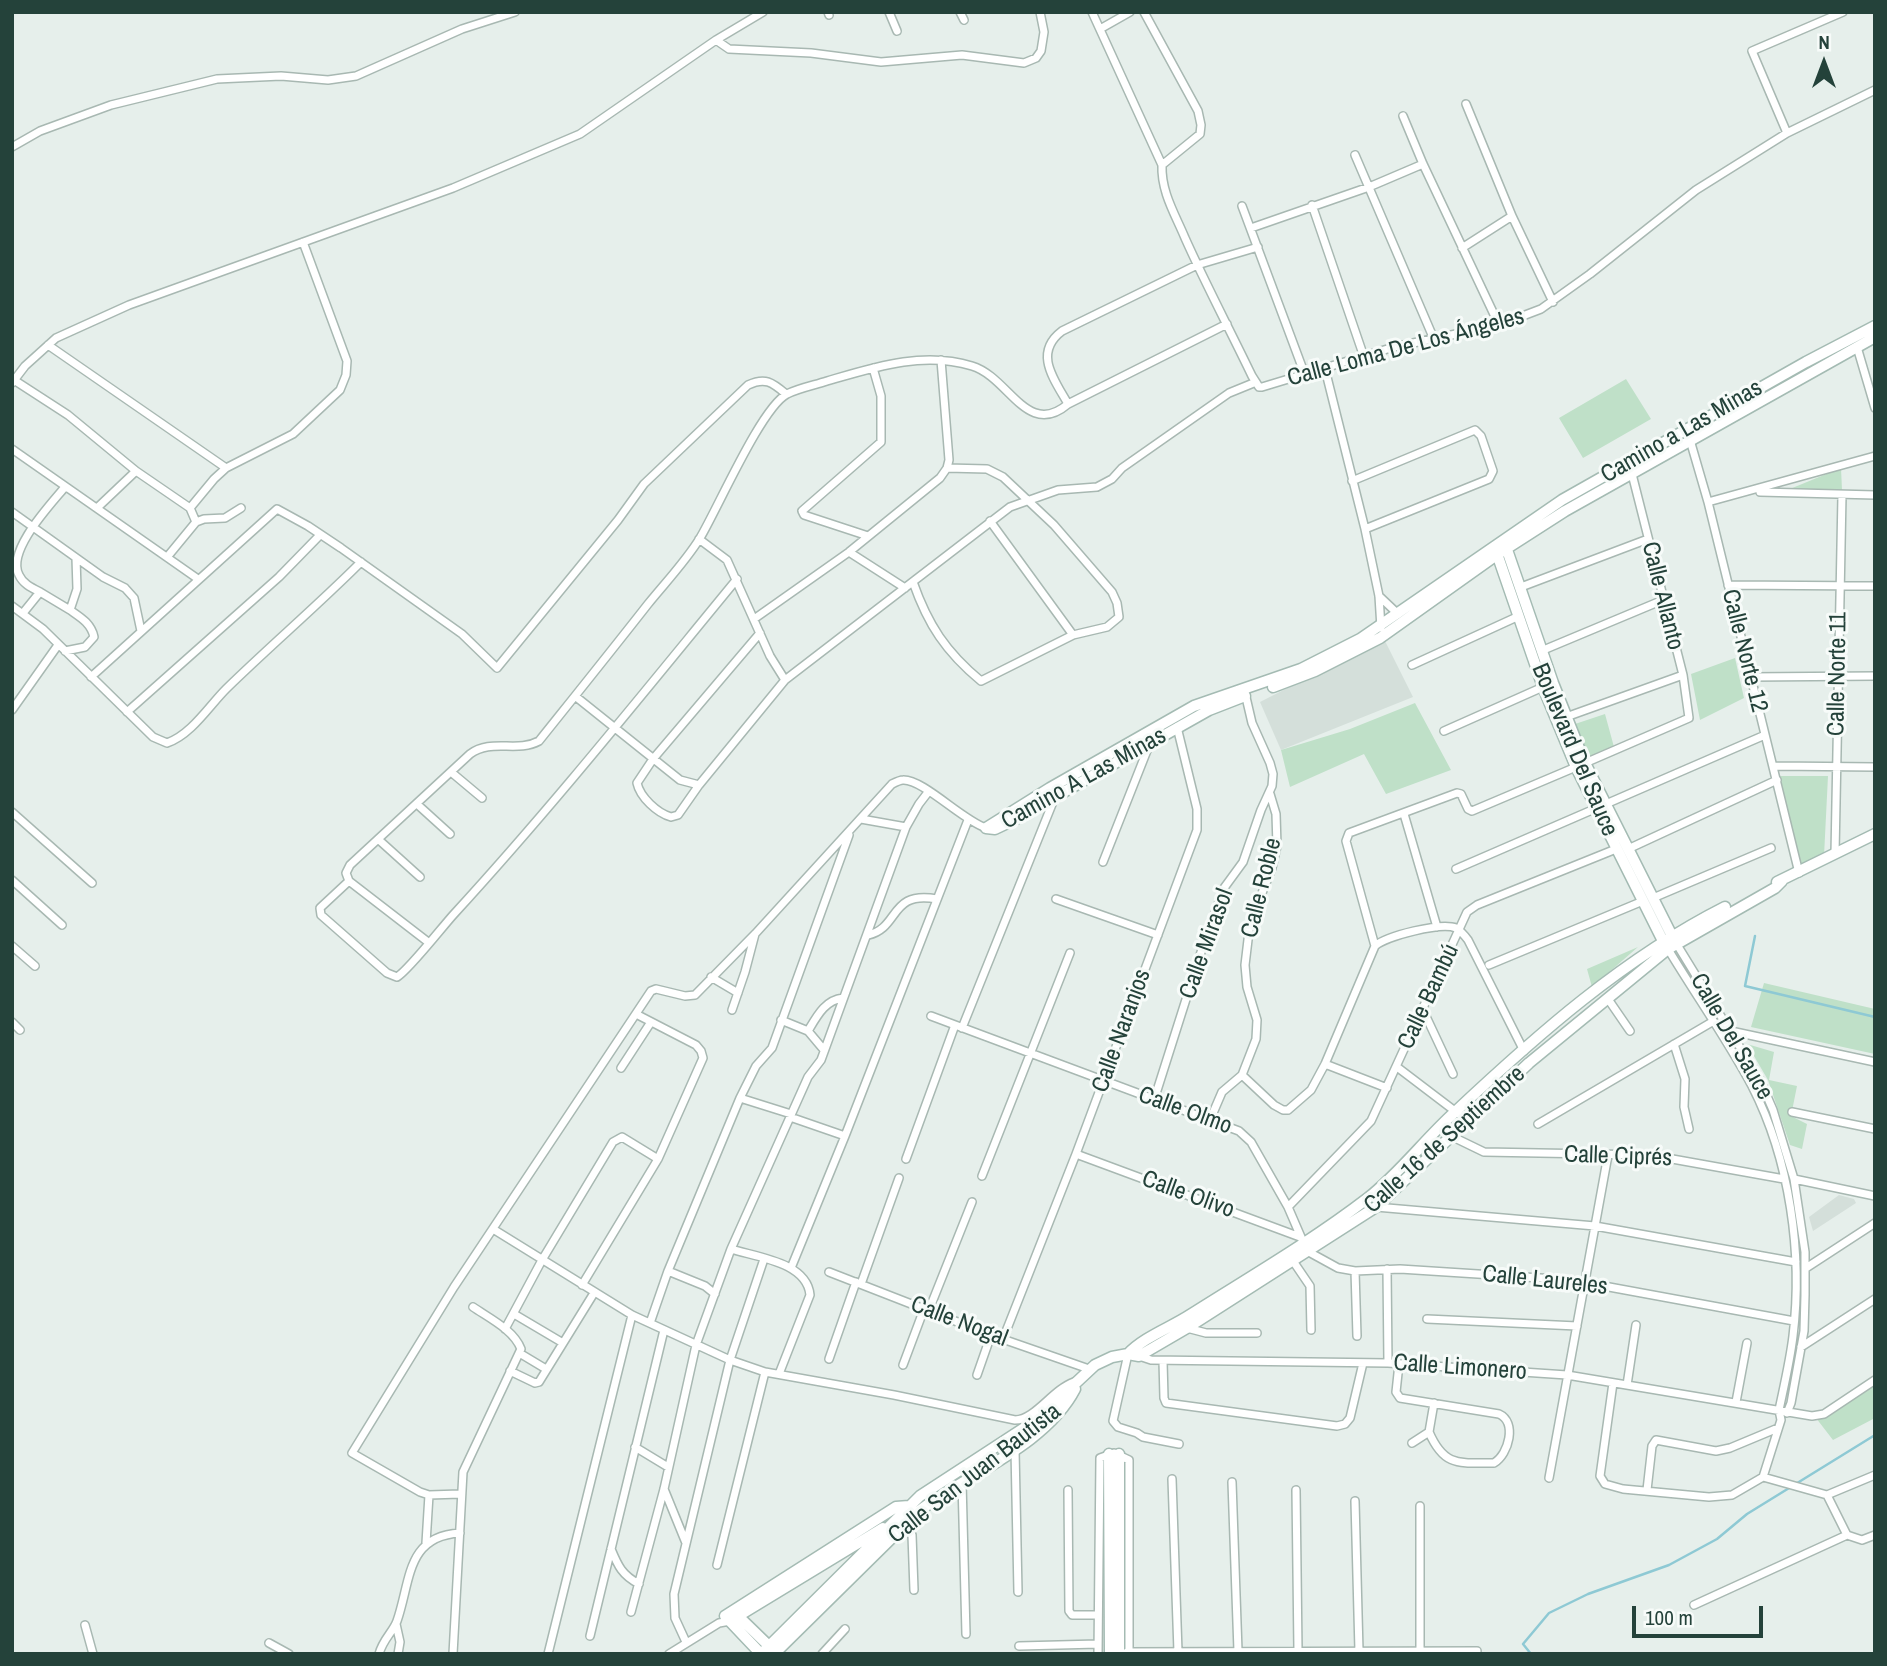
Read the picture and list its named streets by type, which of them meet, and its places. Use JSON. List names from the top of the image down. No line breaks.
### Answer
{"streets":{"main road":["Camino a Las Minas","Boulevard Del Sauce","Camino A Las Minas","Calle 16 de Septiembre","Calle San Juan Bautista"],"street":["Calle Loma De Los Ángeles","Calle Allanto","Calle Norte 12","Calle Norte 11","Calle Roble","Calle Mirasol","Calle Bambú","Calle Naranjos","Calle Del Sauce","Calle Olmo","Calle Ciprés","Calle Olivo","Calle Laureles","Calle Nogal","Calle Limonero"]},"crossings":[["Camino a Las Minas","Calle Allanto"],["Camino a Las Minas","Calle Norte 12"],["Camino a Las Minas","Boulevard Del Sauce"],["Camino a Las Minas","Camino A Las Minas"],["Calle Allanto","Boulevard Del Sauce"],["Calle Norte 12","Calle Bambú"],["Boulevard Del Sauce","Camino A Las Minas"],["Boulevard Del Sauce","Calle Bambú"],["Boulevard Del Sauce","Calle Del Sauce"],["Boulevard Del Sauce","Calle 16 de Septiembre"],["Camino A Las Minas","Calle Roble"],["Camino A Las Minas","Calle Naranjos"],["Calle Roble","Calle Mirasol"],["Calle Roble","Calle Olmo"],["Calle Mirasol","Calle Olmo"],["Calle Bambú","Calle Olmo"],["Calle Naranjos","Calle Olmo"],["Calle Naranjos","Calle Olivo"],["Calle Naranjos","Calle Nogal"],["Calle Del Sauce","Calle 16 de Septiembre"],["Calle Del Sauce","Calle Ciprés"],["Calle Del Sauce","Calle Laureles"],["Calle Del Sauce","Calle Limonero"],["Calle Olmo","Calle 16 de Septiembre"],["Calle Olmo","Calle Olivo"],["Calle Olmo","Calle Laureles"],["Calle 16 de Septiembre","Calle Ciprés"],["Calle 16 de Septiembre","Calle Olivo"],["Calle 16 de Septiembre","Calle Laureles"],["Calle 16 de Septiembre","Calle Nogal"],["Calle 16 de Septiembre","Calle Limonero"],["Calle 16 de Septiembre","Calle San Juan Bautista"],["Calle Olivo","Calle Laureles"]],"scale_bar":"100 m","north":"top"}
